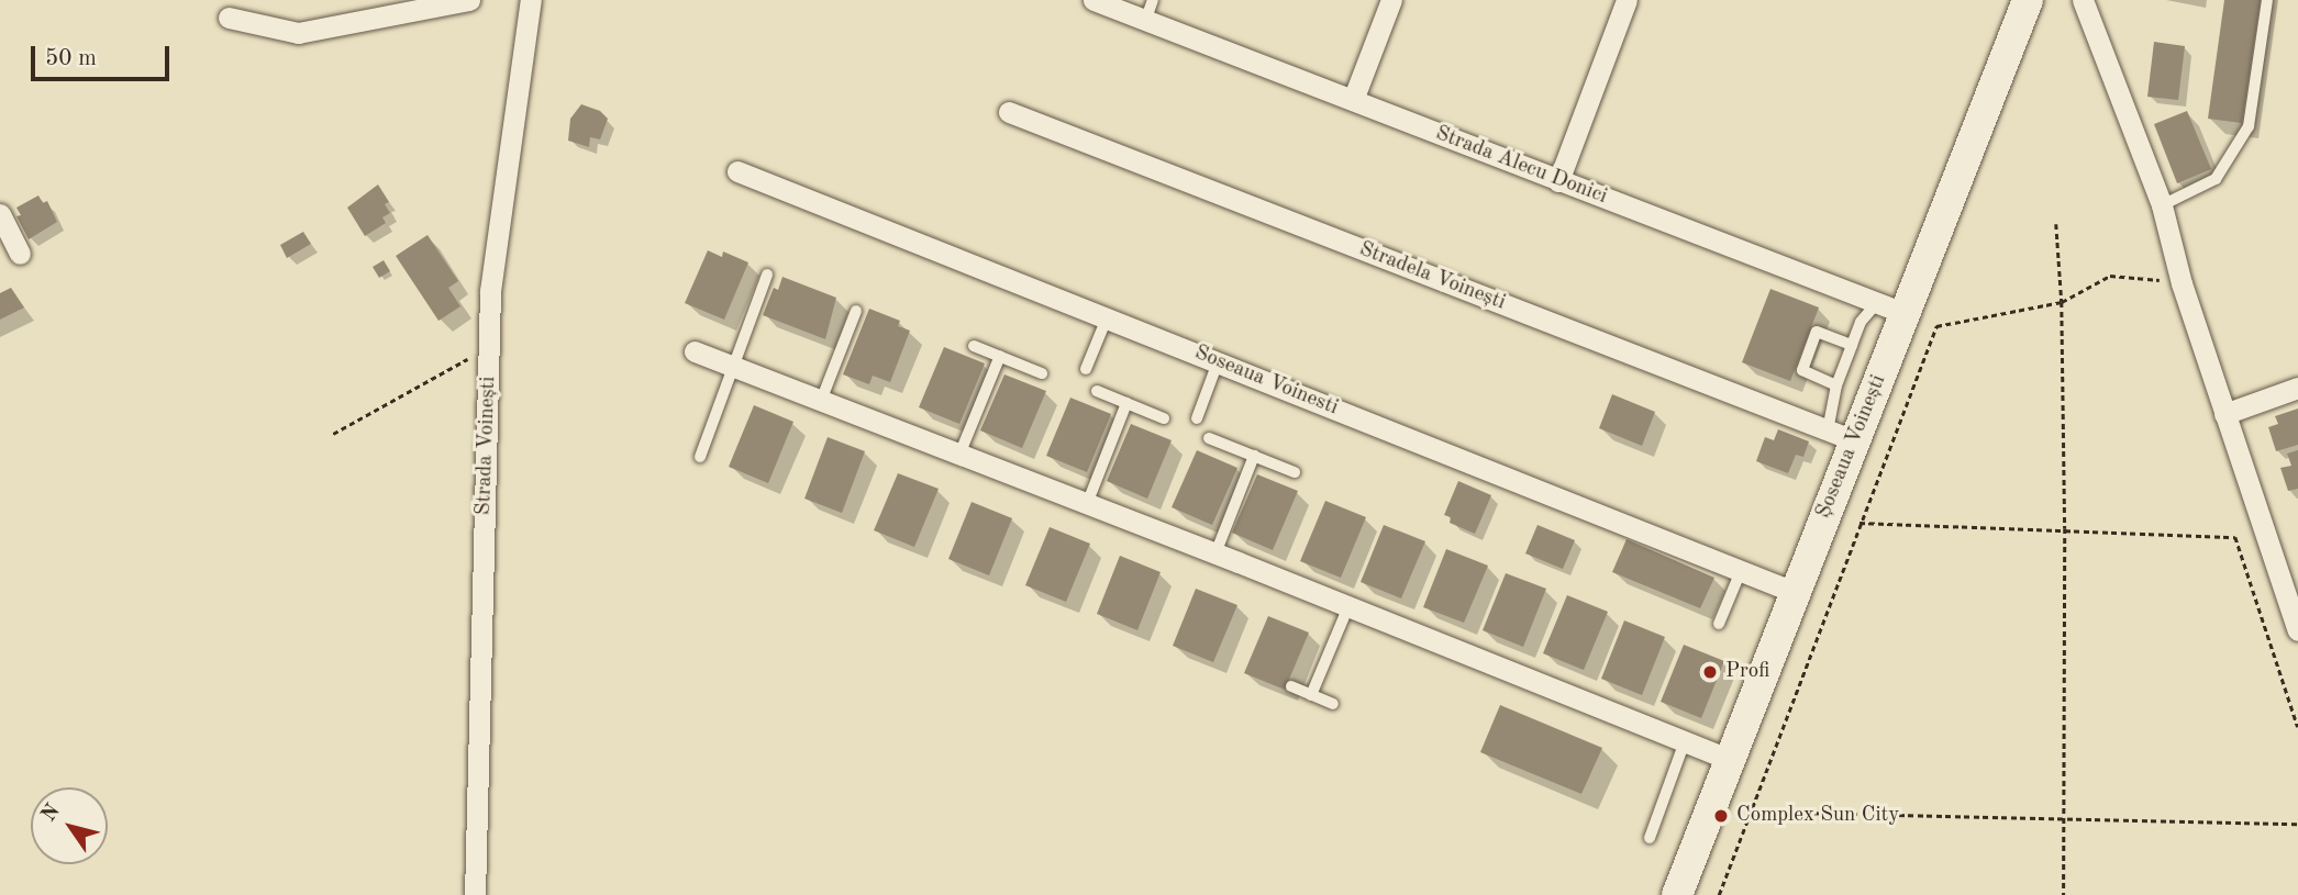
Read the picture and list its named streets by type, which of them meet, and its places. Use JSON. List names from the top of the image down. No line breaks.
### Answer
{"streets":{"main road":["Șoseaua Voinești"],"street":["Strada Alecu Donici","Stradela Voinești","Soseaua Voinesti","Strada Voinești"]},"crossings":[["Strada Alecu Donici","Șoseaua Voinești"],["Stradela Voinești","Șoseaua Voinești"],["Soseaua Voinesti","Șoseaua Voinești"]],"places":["Profi","Complex Sun City"],"scale_bar":"50 m","north":"top left"}
